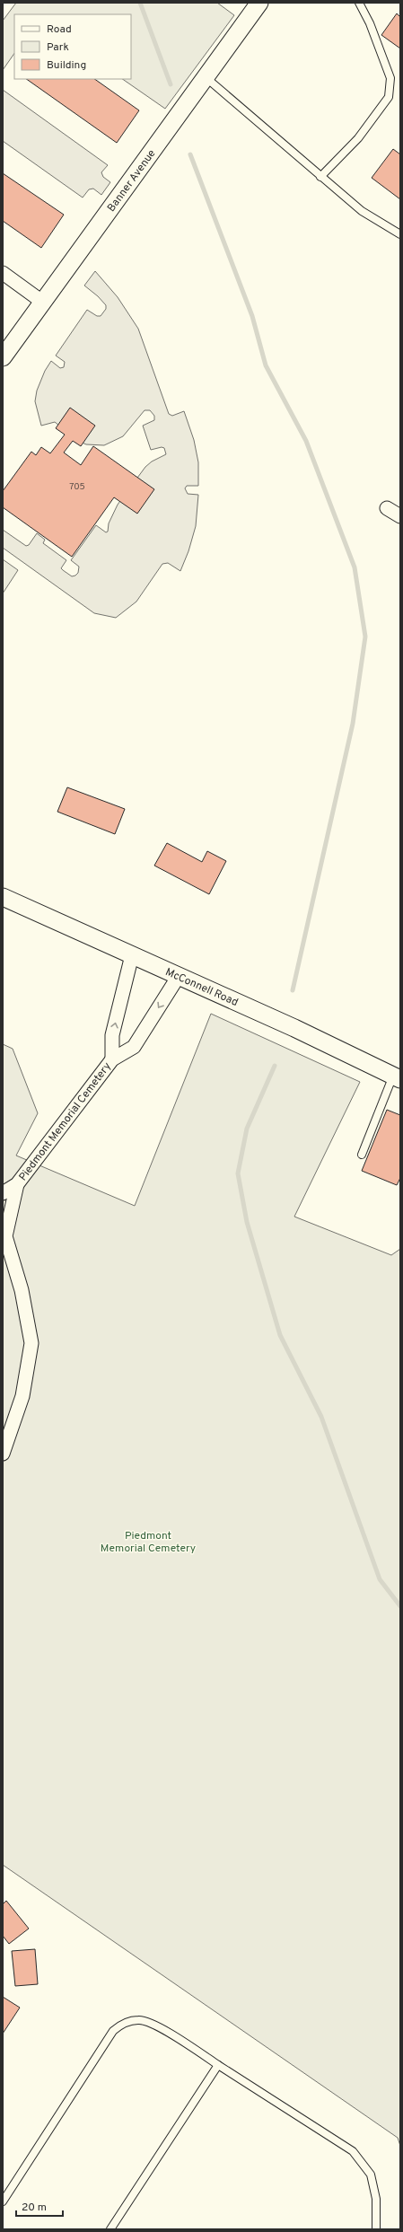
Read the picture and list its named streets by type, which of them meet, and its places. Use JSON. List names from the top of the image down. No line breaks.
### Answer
{"streets":{"street":["Banner Avenue","McConnell Road","Piedmont Memorial Cemetery"]},"crossings":[["McConnell Road","Piedmont Memorial Cemetery"]],"parks":["Piedmont Memorial Cemetery"],"house_numbers":["705"],"legend":["Road","Park","Building"],"scale_bar":"20 m"}
